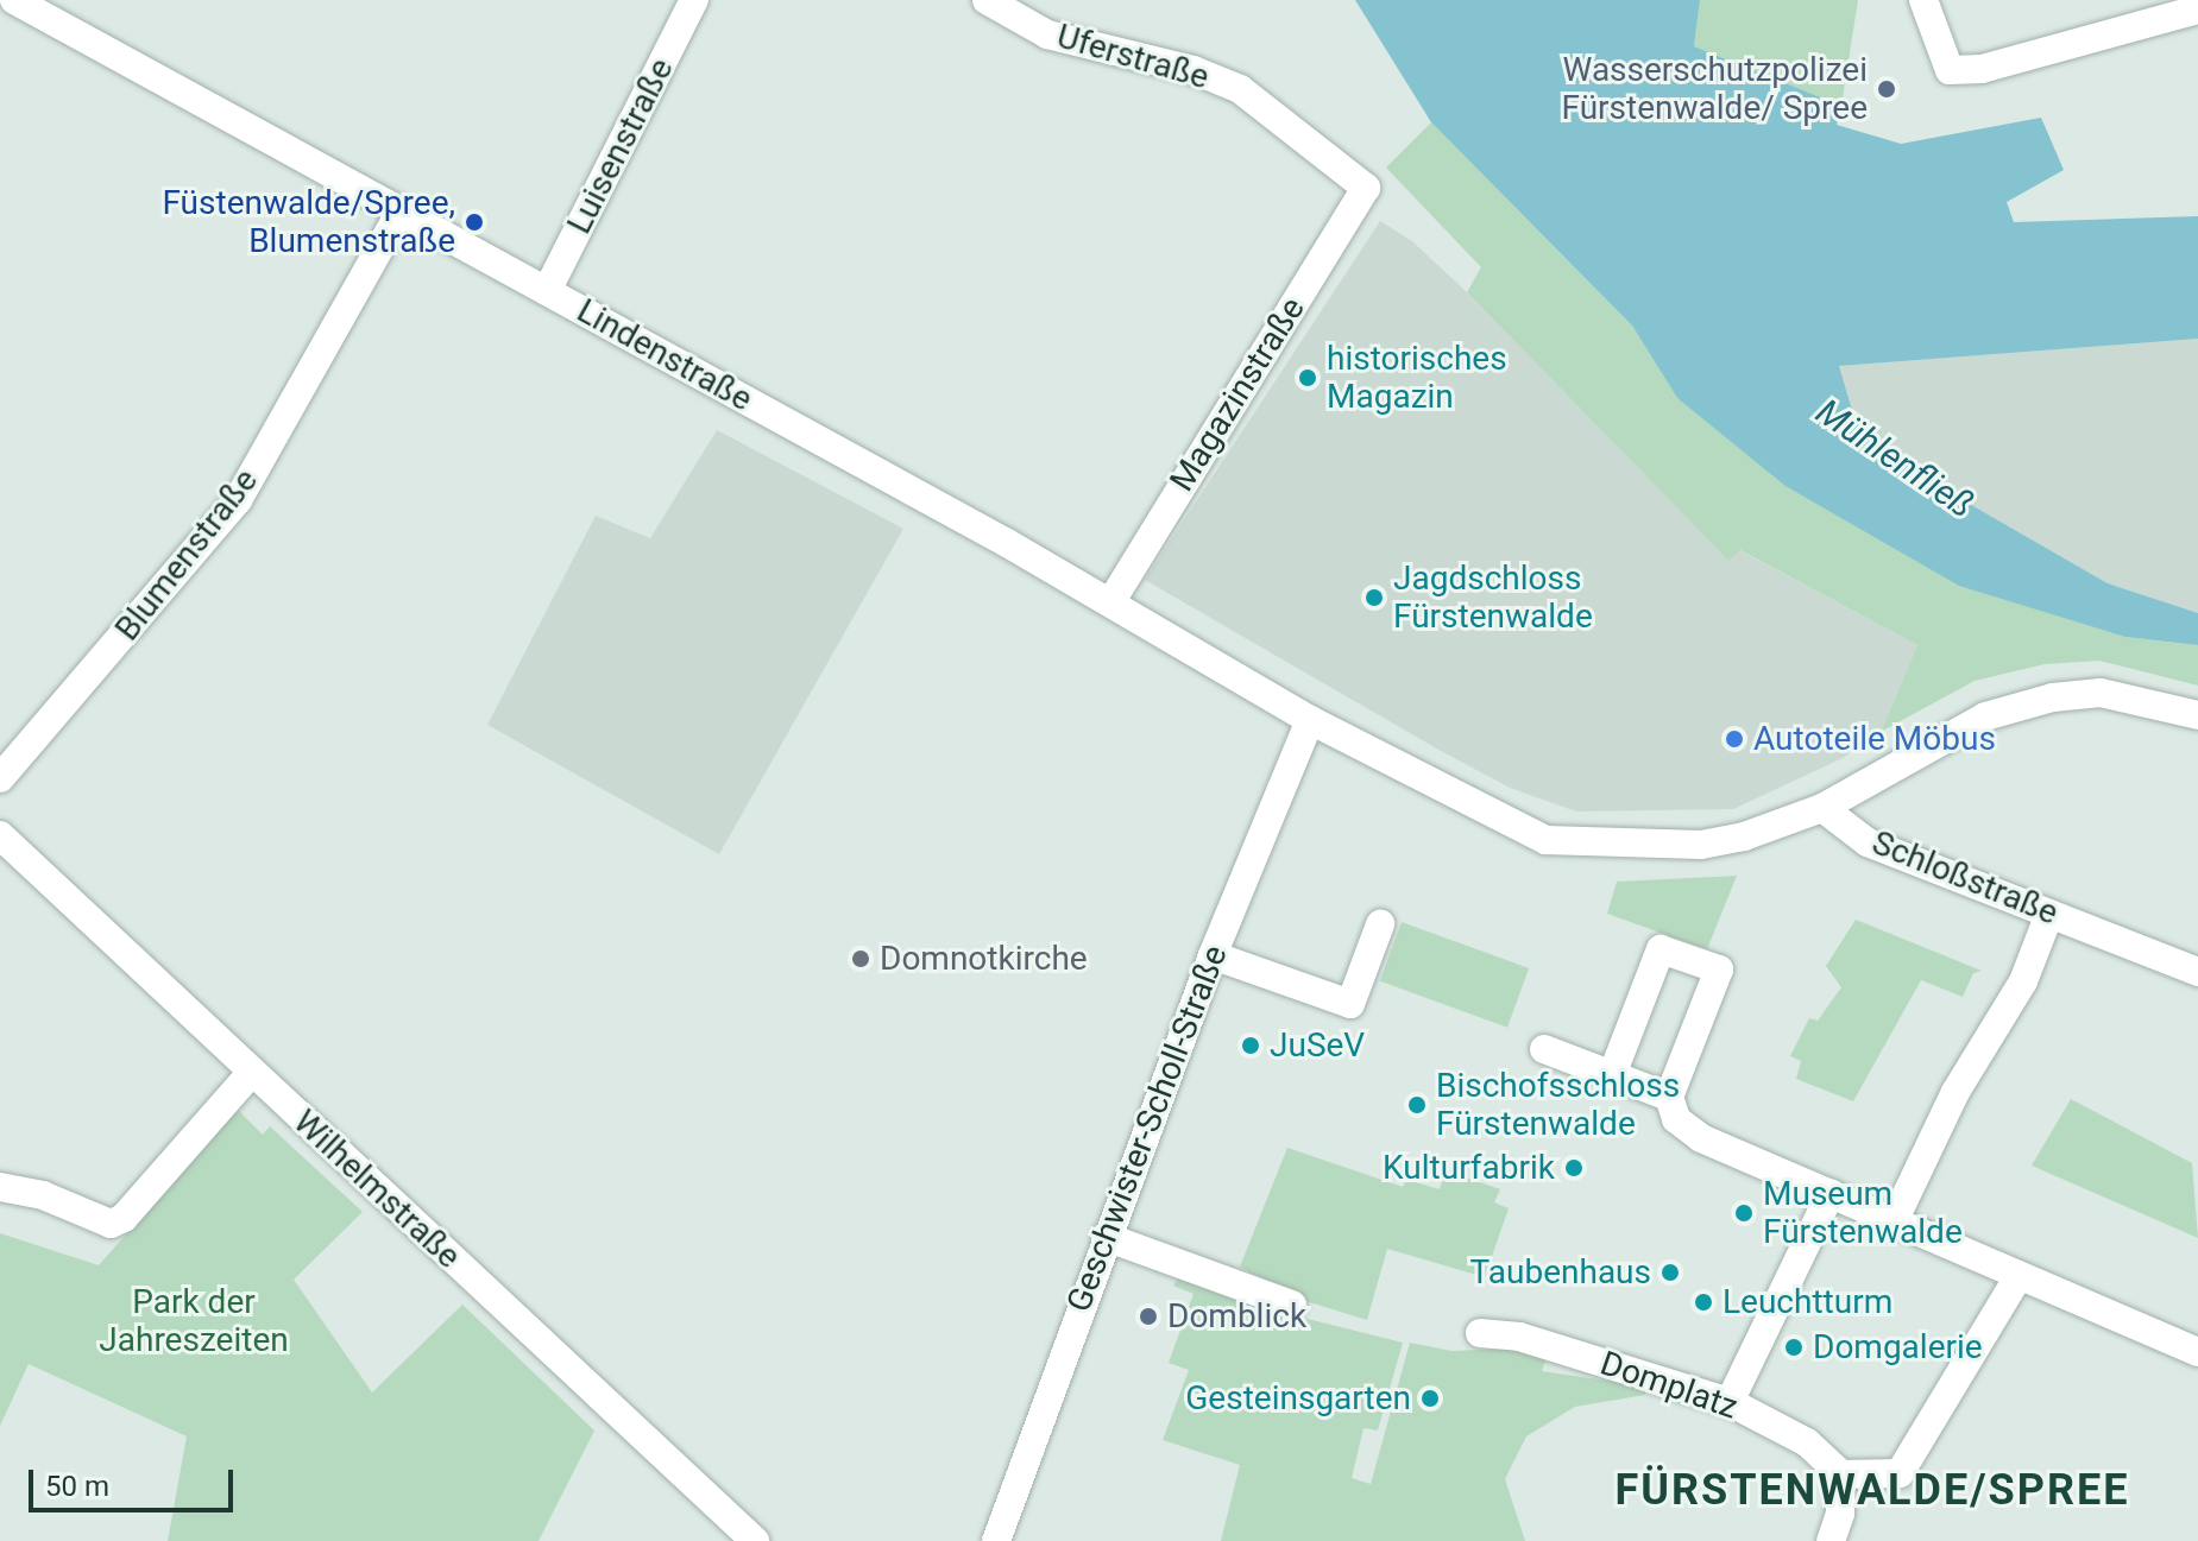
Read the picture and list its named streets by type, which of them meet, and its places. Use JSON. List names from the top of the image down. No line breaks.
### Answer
{"streets":{"street":["Uferstraße","Luisenstraße","Lindenstraße","Magazinstraße","Blumenstraße","Schloßstraße","Geschwister-Scholl-Straße","Wilhelmstraße","Domplatz"]},"crossings":[["Uferstraße","Magazinstraße"],["Luisenstraße","Lindenstraße"],["Lindenstraße","Magazinstraße"],["Lindenstraße","Blumenstraße"],["Lindenstraße","Geschwister-Scholl-Straße"]],"districts":["FÜRSTENWALDE/SPREE"],"water":["Mühlenfließ"],"parks":["Park der Jahreszeiten"],"places":["Wasserschutzpolizei Fürstenwalde/ Spree","Füstenwalde/Spree, Blumenstraße","historisches Magazin","Jagdschloss Fürstenwalde","Autoteile Möbus","Domnotkirche","JuSeV","Bischofsschloss Fürstenwalde","Kulturfabrik","Museum Fürstenwalde","Taubenhaus","Leuchtturm","Domblick","Domgalerie","Gesteinsgarten"],"scale_bar":"50 m"}
